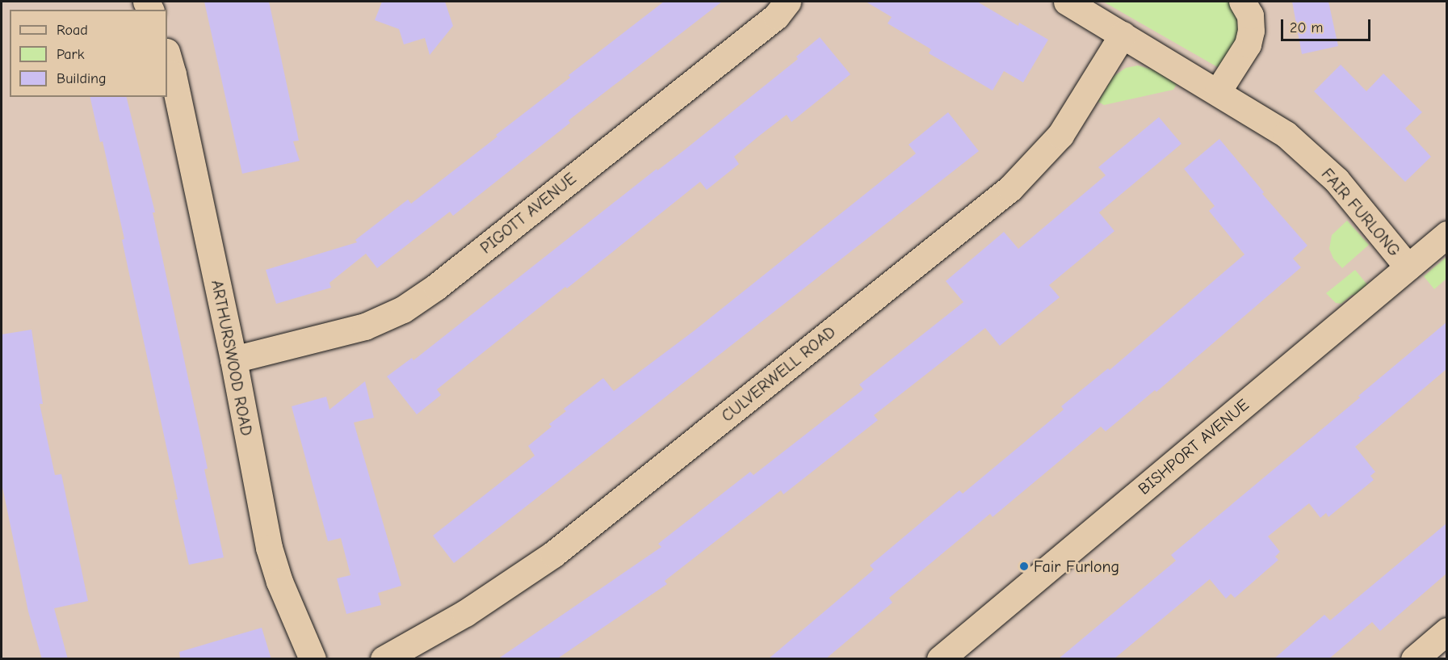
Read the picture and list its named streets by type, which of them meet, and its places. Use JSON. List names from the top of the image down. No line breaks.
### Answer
{"streets":{"street":["FAIR FURLONG","PIGOTT AVENUE","ARTHURSWOOD ROAD","CULVERWELL ROAD","BISHPORT AVENUE"]},"crossings":[["FAIR FURLONG","CULVERWELL ROAD"],["FAIR FURLONG","BISHPORT AVENUE"],["PIGOTT AVENUE","ARTHURSWOOD ROAD"]],"places":["Fair Furlong"],"legend":["Road","Park","Building"],"scale_bar":"20 m"}
